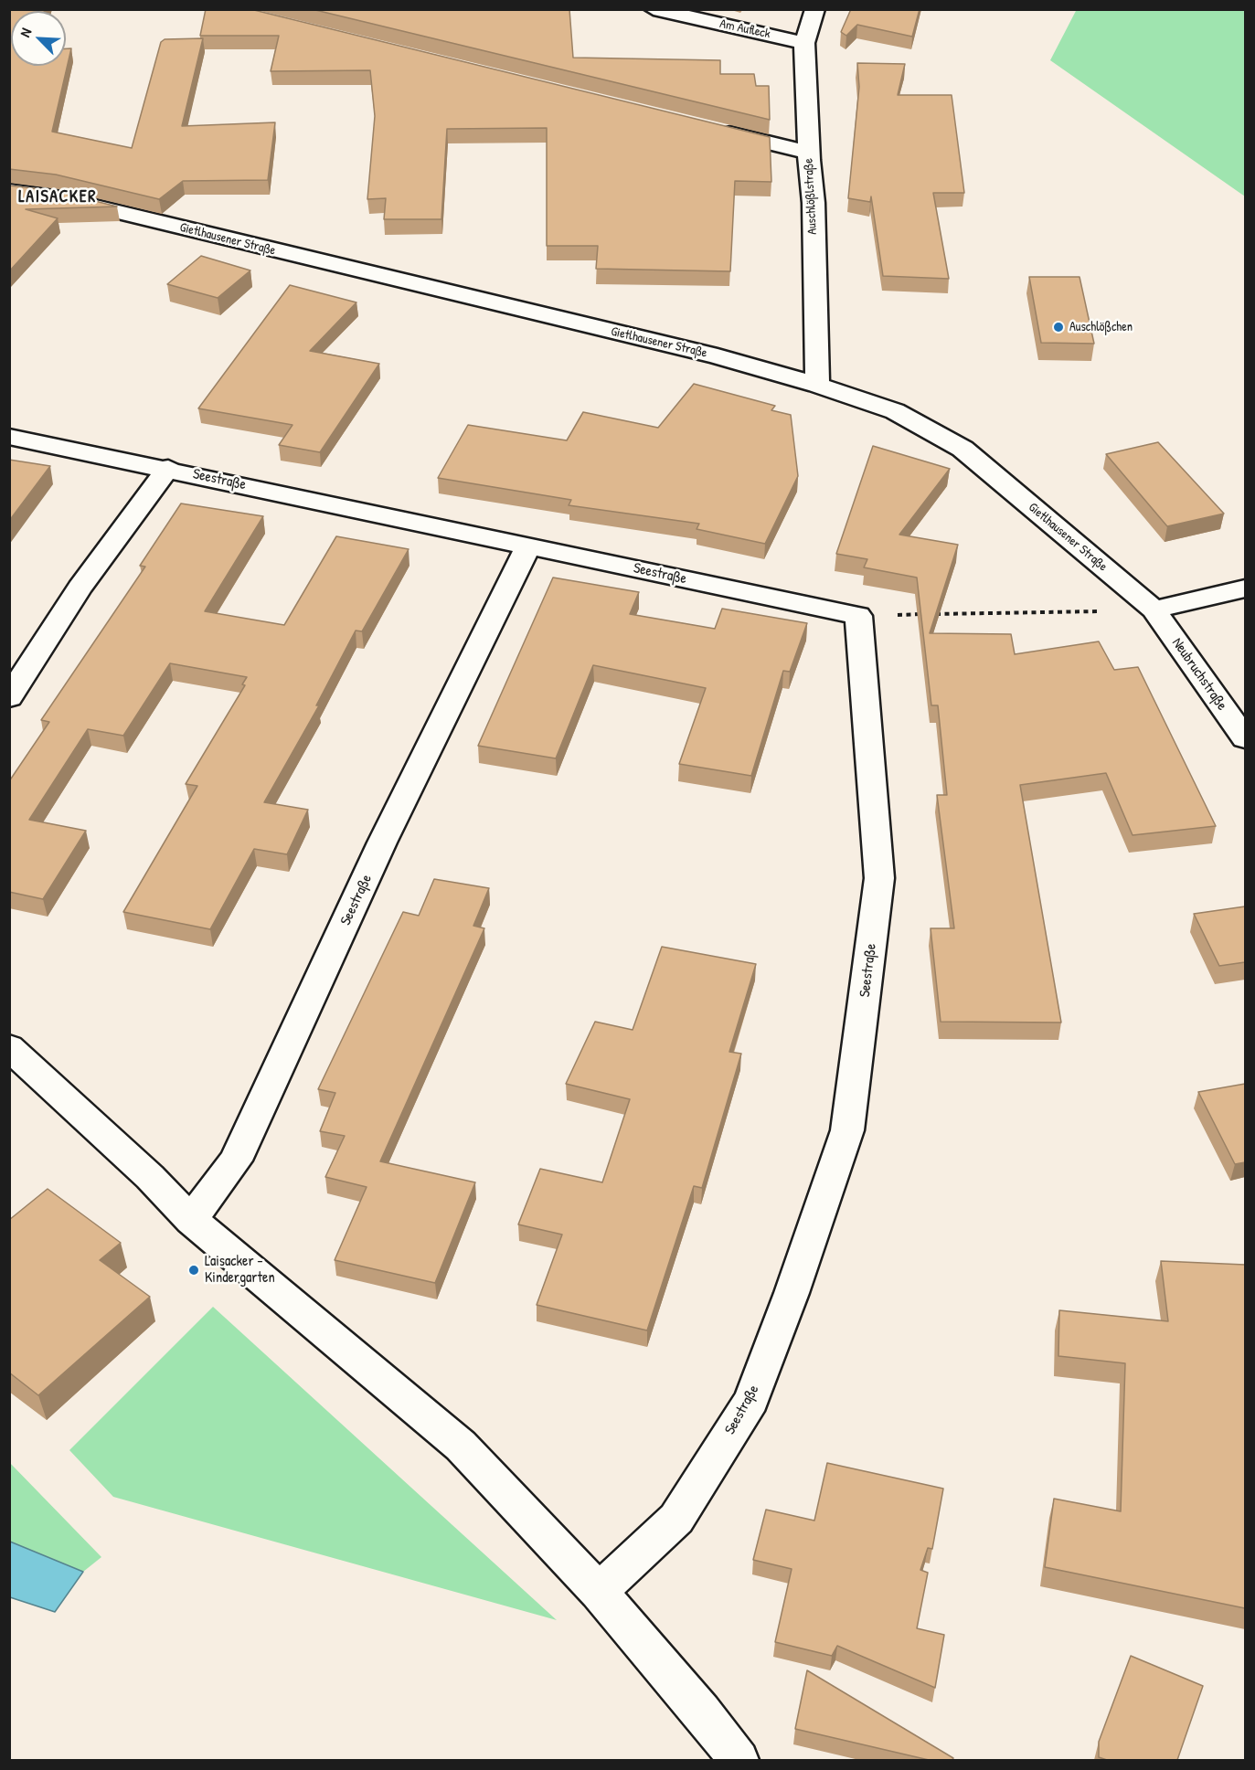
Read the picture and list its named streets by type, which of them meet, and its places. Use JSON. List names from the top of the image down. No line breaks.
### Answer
{"streets":{"street":["Am Aufleck","Auschlößlstraße","Gietlhausener Straße","Seestraße","Neubruchstraße"]},"crossings":[["Am Aufleck","Auschlößlstraße"],["Auschlößlstraße","Gietlhausener Straße"],["Gietlhausener Straße","Neubruchstraße"]],"districts":["LAISACKER"],"places":["Auschlößchen","Laisacker - Kindergarten"],"north":"top left"}
